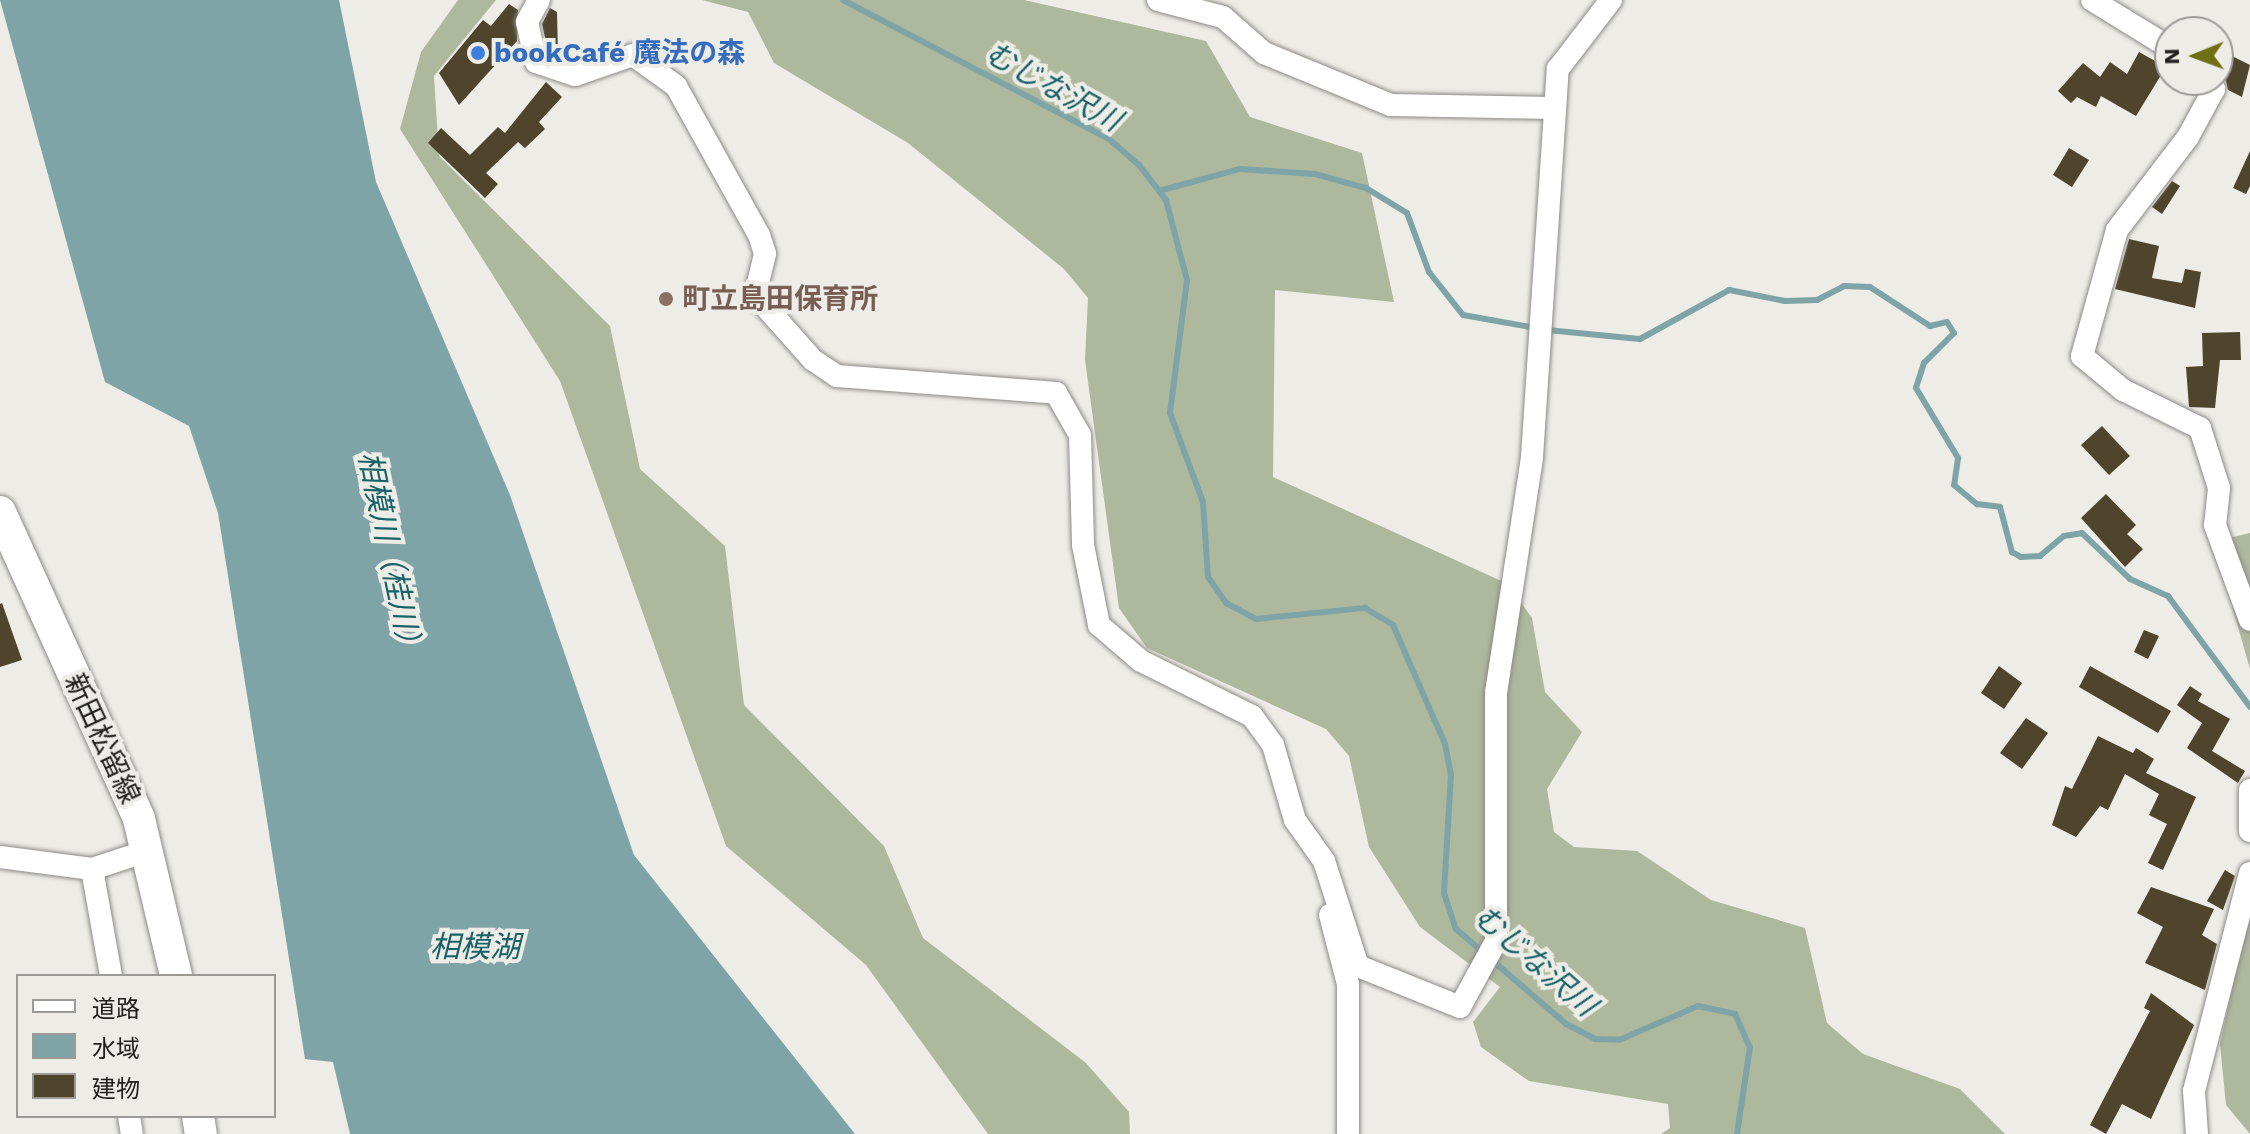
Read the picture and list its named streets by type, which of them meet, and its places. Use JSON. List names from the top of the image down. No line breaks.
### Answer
{"streets":{"main road":["新田松留線"]},"water":["むじな沢川","相模川（桂川）","相模湖"],"places":["bookCafé 魔法の森","町立島田保育所"],"legend":["道路","水域","建物"],"north":"left"}
